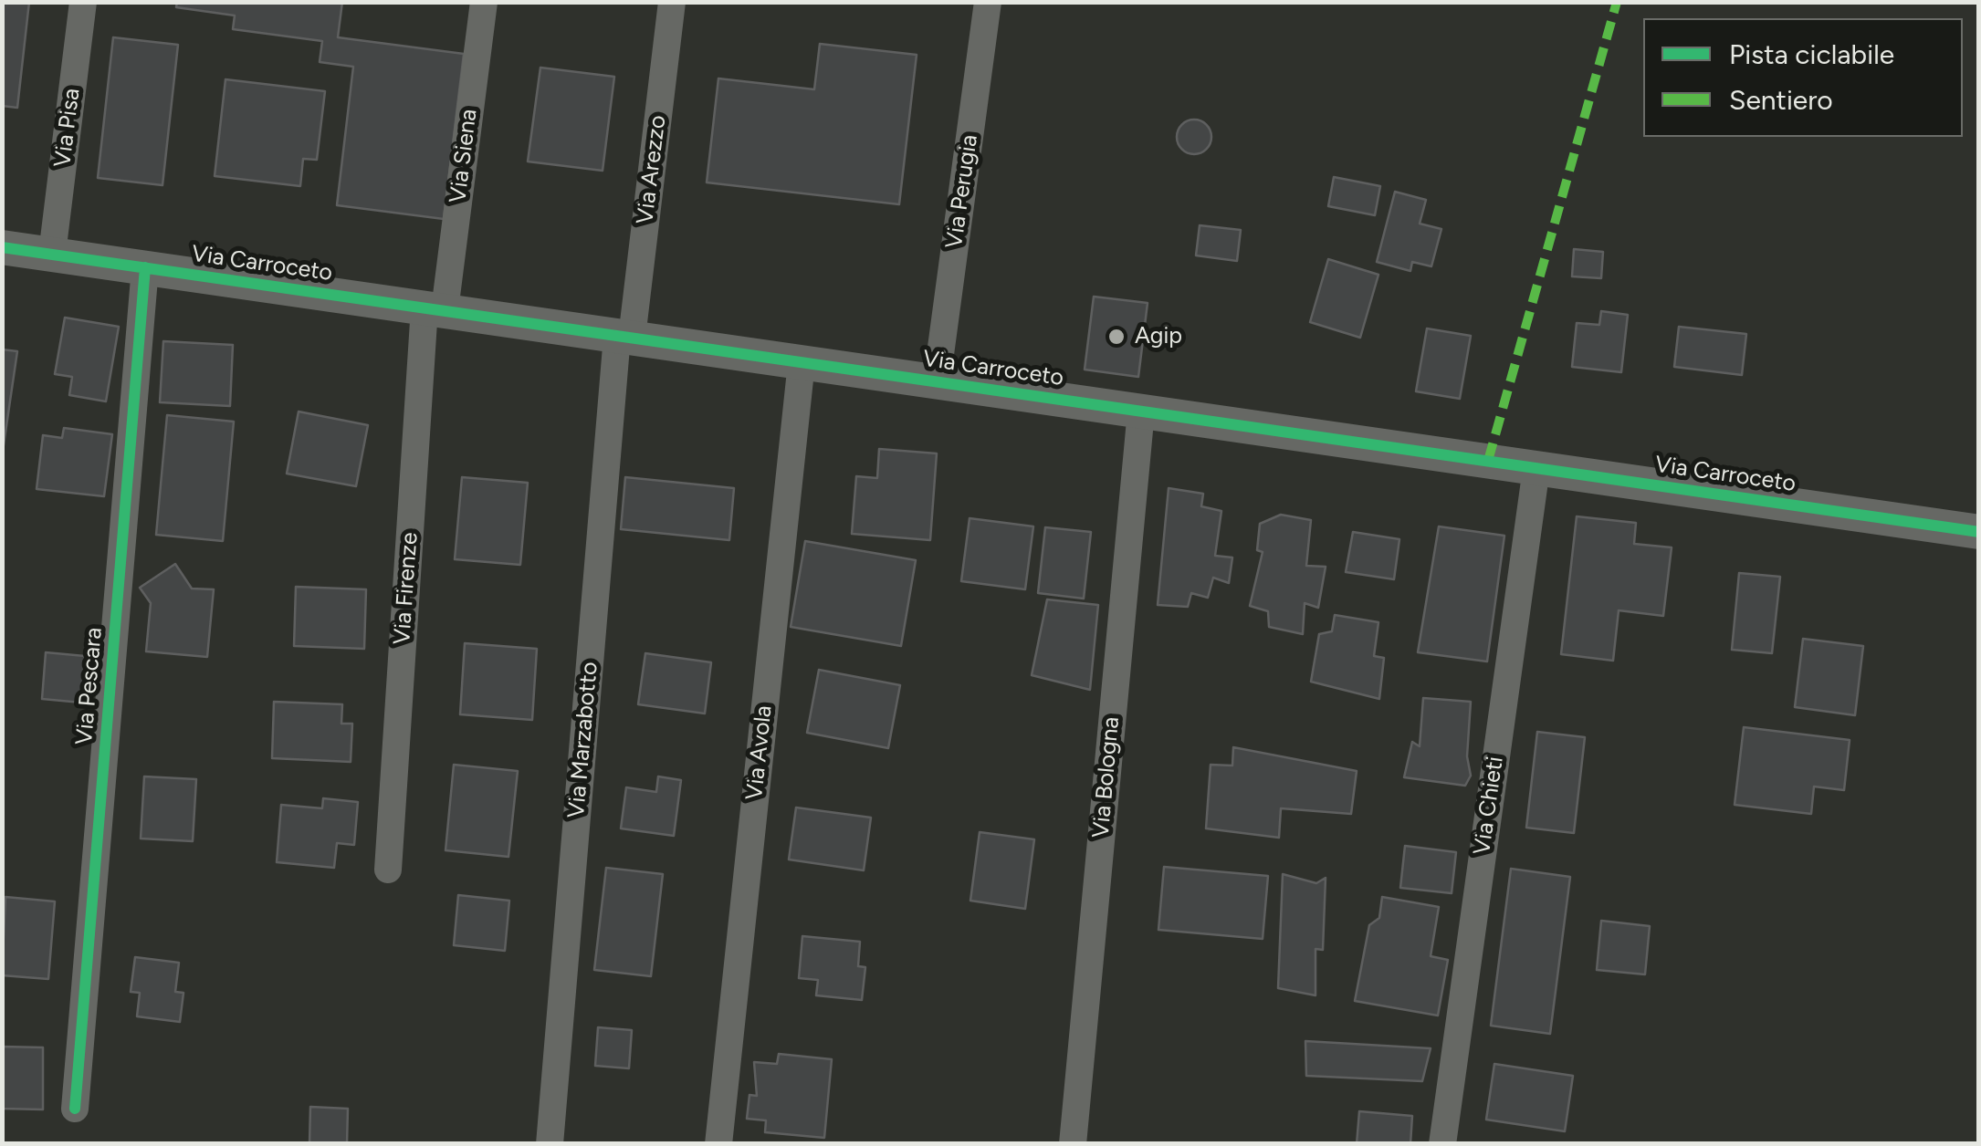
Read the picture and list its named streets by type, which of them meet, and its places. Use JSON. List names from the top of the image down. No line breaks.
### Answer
{"streets":{"street":["Via Pisa","Via Siena","Via Arezzo","Via Perugia","Via Carroceto","Via Firenze","Via Pescara","Via Marzabotto","Via Avola","Via Bologna","Via Chieti"]},"crossings":[["Via Pisa","Via Carroceto"],["Via Siena","Via Carroceto"],["Via Siena","Via Firenze"],["Via Arezzo","Via Carroceto"],["Via Arezzo","Via Marzabotto"],["Via Perugia","Via Carroceto"],["Via Carroceto","Via Firenze"],["Via Carroceto","Via Pescara"],["Via Carroceto","Via Marzabotto"],["Via Carroceto","Via Avola"],["Via Carroceto","Via Bologna"],["Via Carroceto","Via Chieti"]],"places":["Agip"],"legend":["Pista ciclabile","Sentiero"]}
